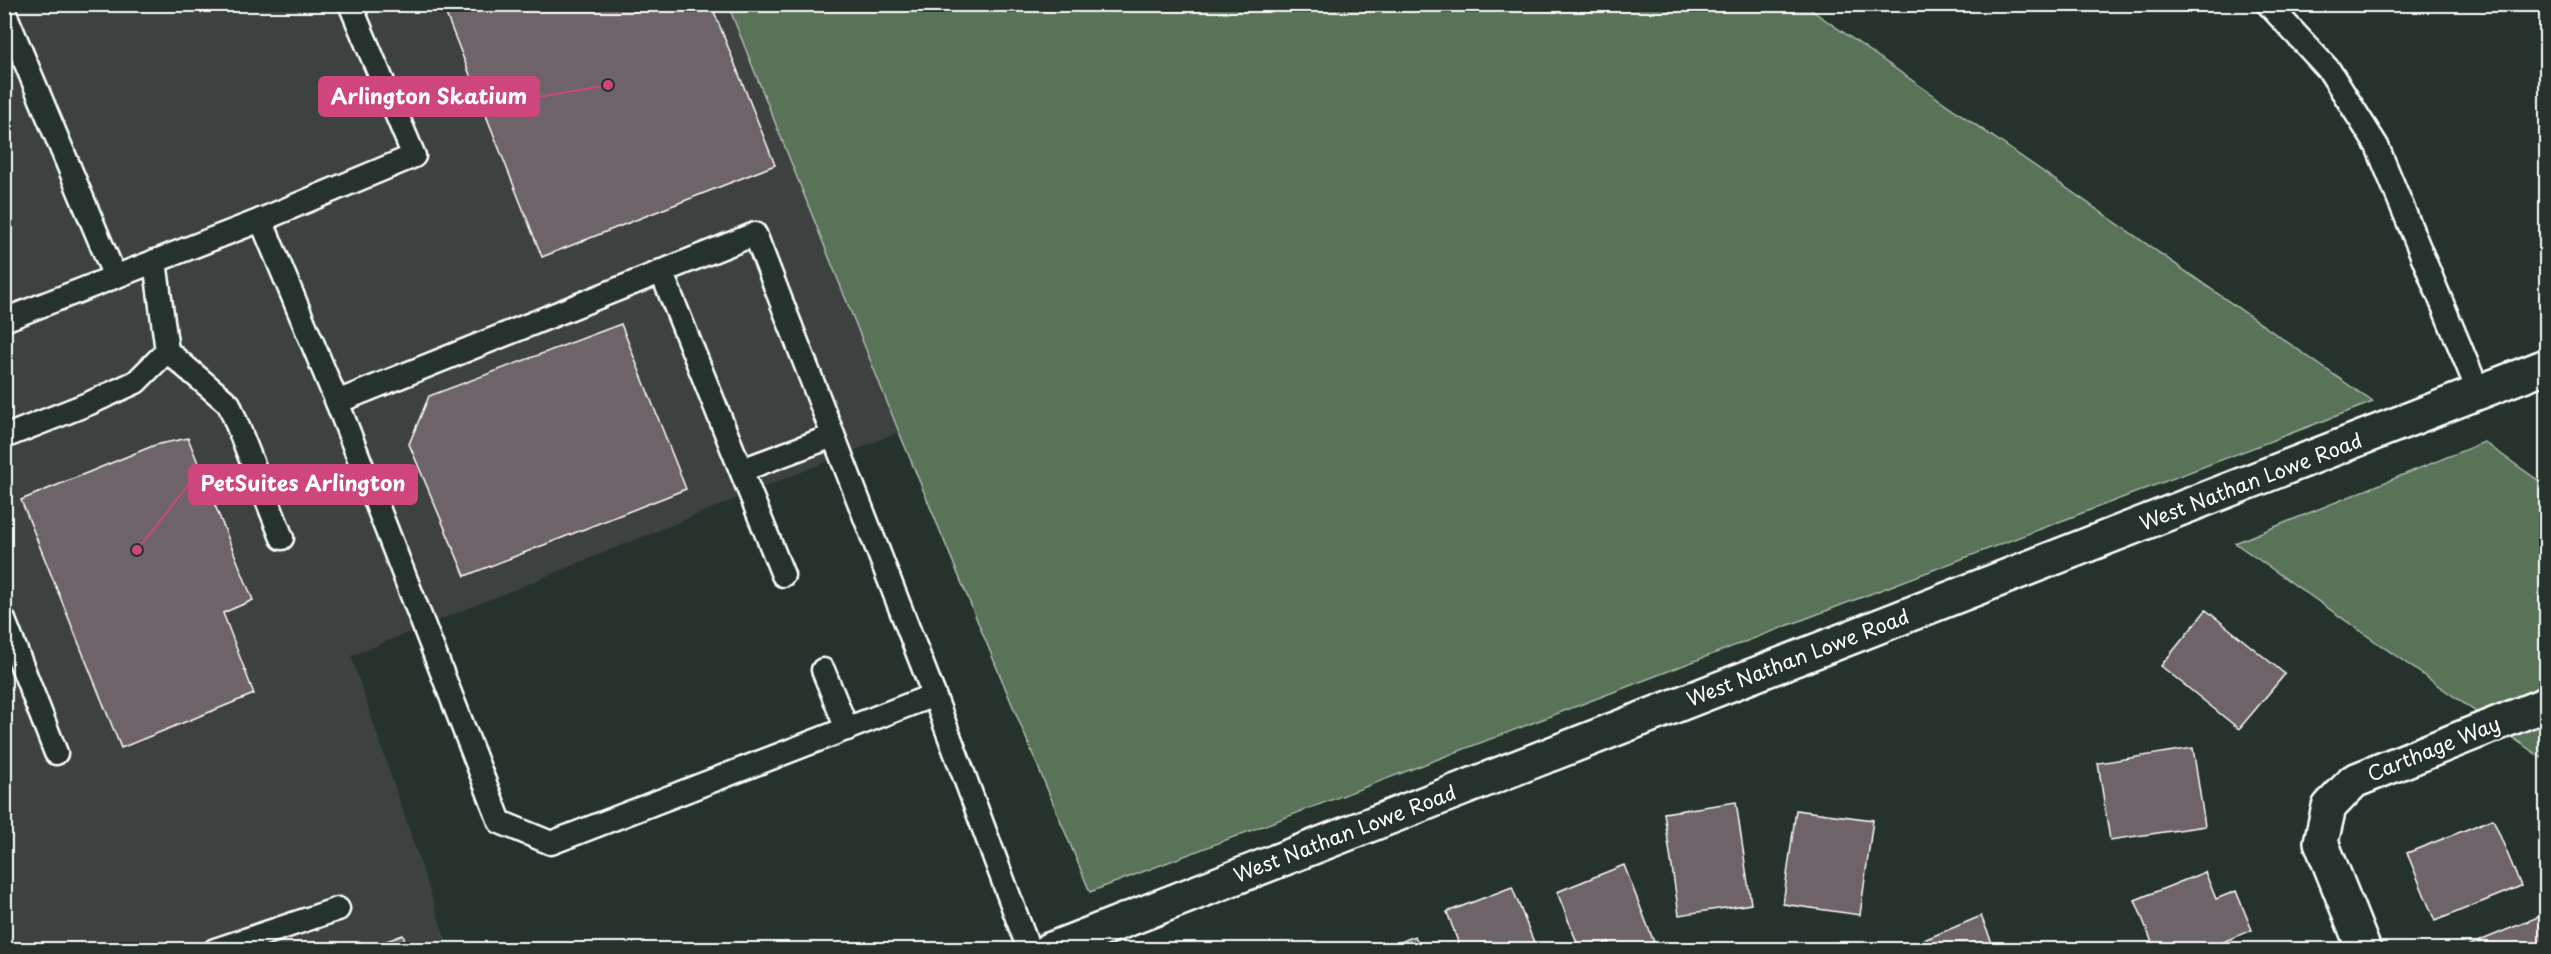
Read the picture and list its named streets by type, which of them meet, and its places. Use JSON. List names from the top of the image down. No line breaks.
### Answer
{"streets":{"street":["West Nathan Lowe Road","Carthage Way"]},"places":["Arlington Skatium","PetSuites Arlington"]}
